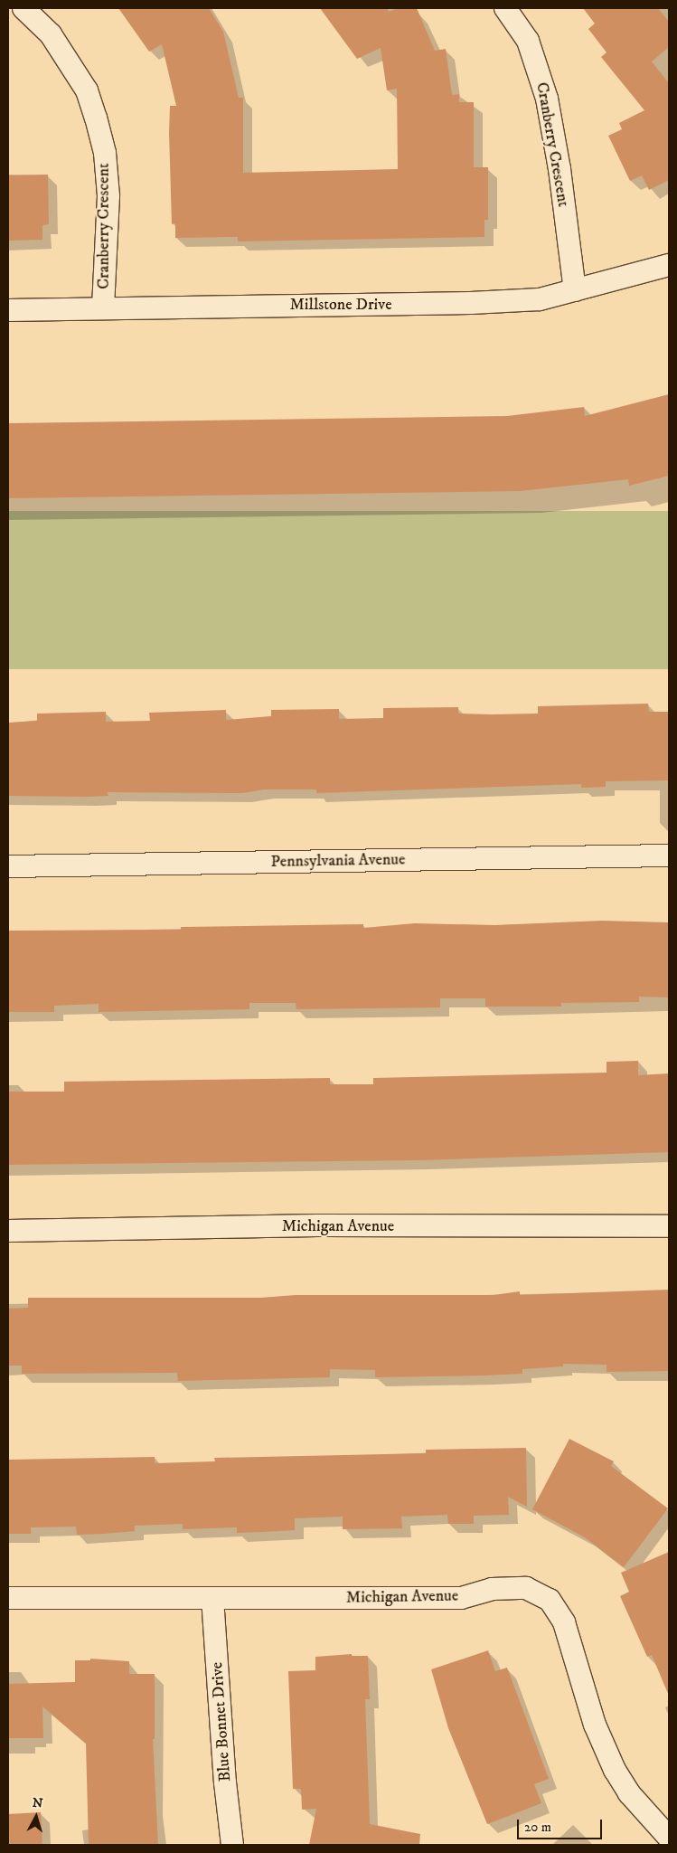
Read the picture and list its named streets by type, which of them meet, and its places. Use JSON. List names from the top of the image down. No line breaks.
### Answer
{"streets":{"street":["Cranberry Crescent","Millstone Drive","Pennsylvania Avenue","Michigan Avenue","Blue Bonnet Drive"]},"crossings":[["Cranberry Crescent","Millstone Drive"],["Michigan Avenue","Blue Bonnet Drive"]],"scale_bar":"20 m","north":"top"}
